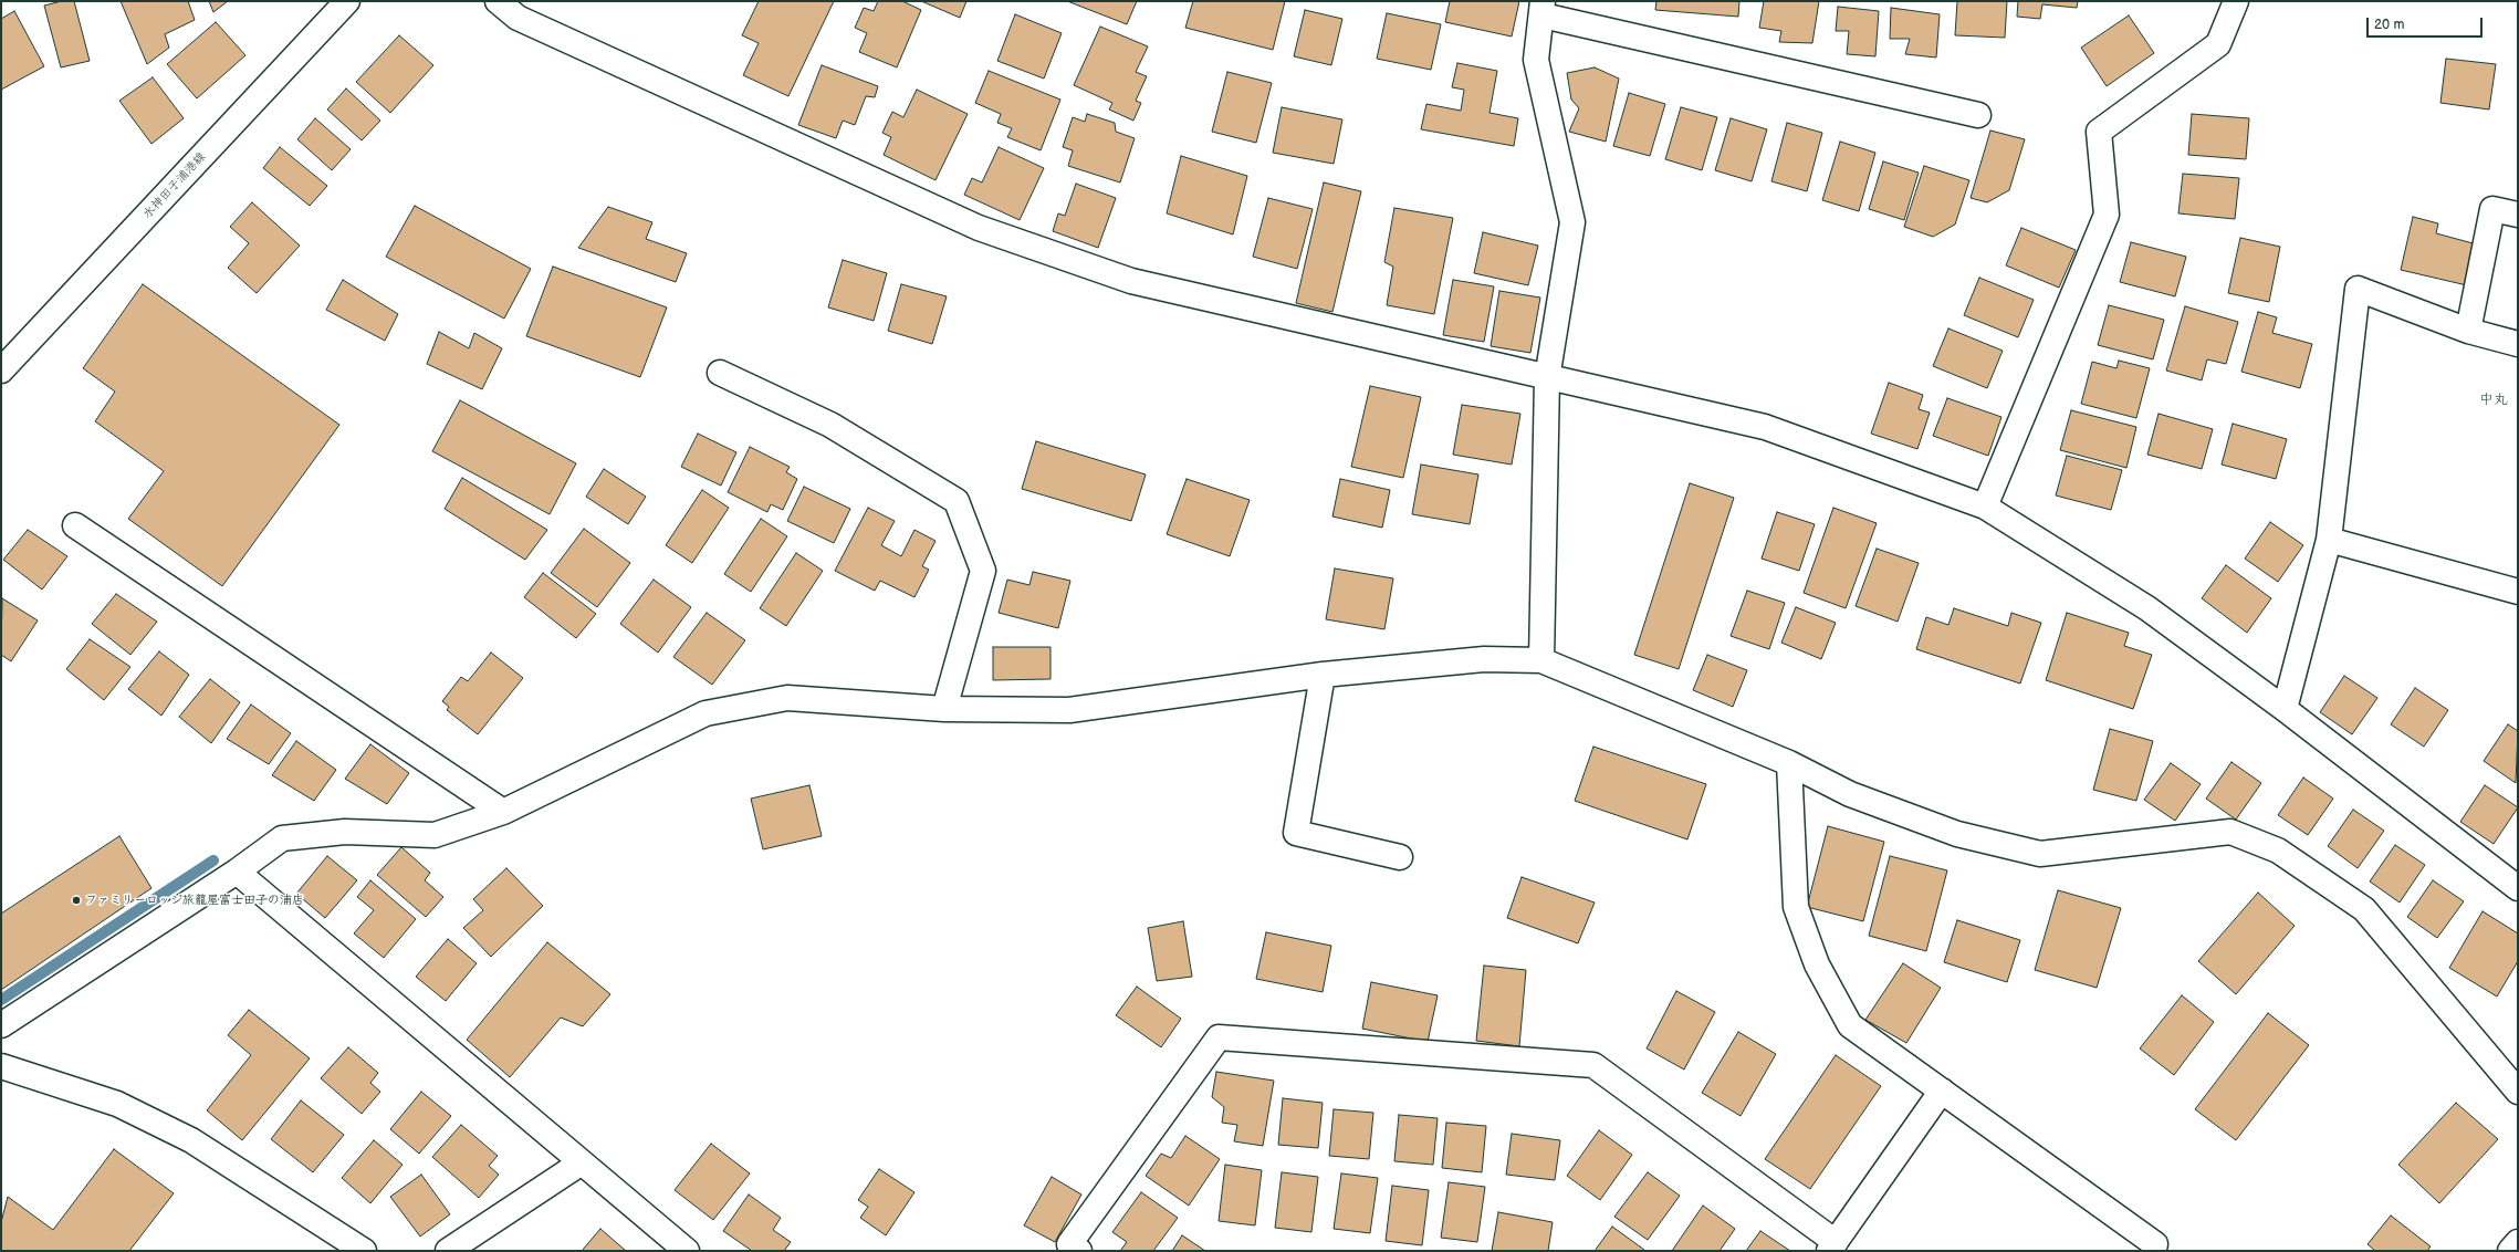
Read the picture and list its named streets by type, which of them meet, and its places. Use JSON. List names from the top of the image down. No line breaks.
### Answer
{"streets":{"street":["水神田子浦港線"]},"districts":["中丸"],"places":["ファミリーロッジ旅籠屋富士田子の浦店"],"scale_bar":"20 m"}
